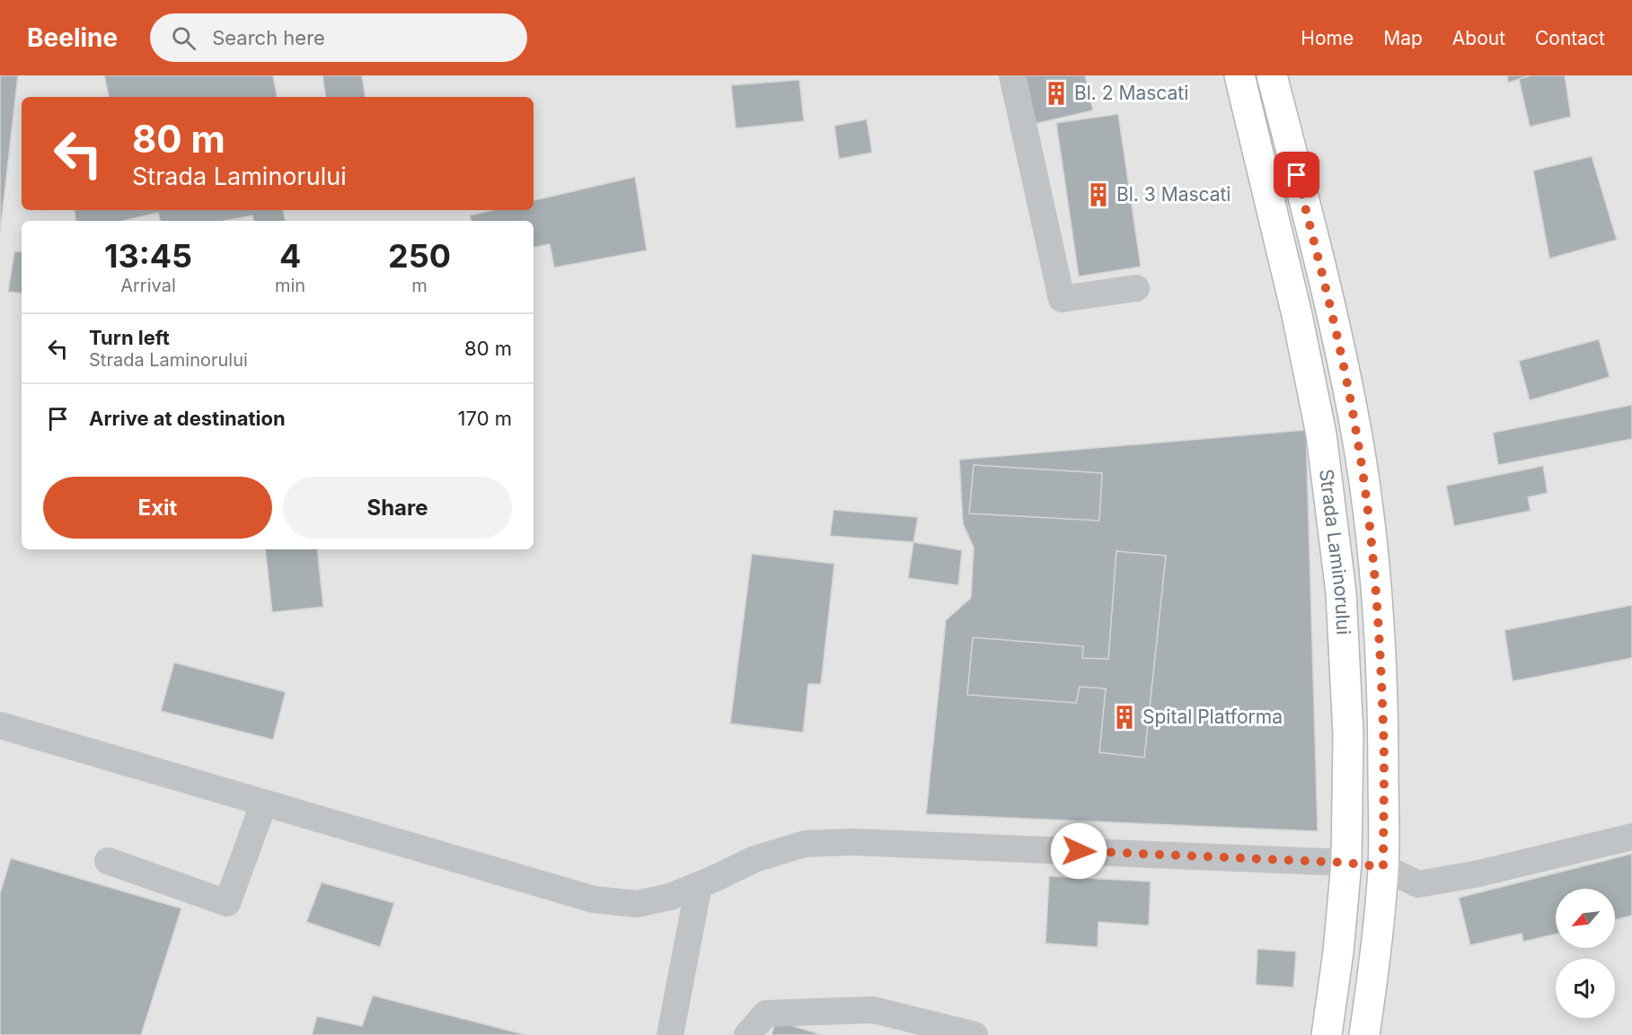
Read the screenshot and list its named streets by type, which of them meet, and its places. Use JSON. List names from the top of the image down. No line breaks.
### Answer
{"streets":{"main road":["Strada Laminorului"]},"places":{"building":["Bl. 2 Mascati","Bl. 3 Mascati","Spital Platforma"]},"north":"bottom left","page":{"header":"Beeline","search":"Search here","nav":["Home","Map","About","Contact"],"turn":["80 m","Strada Laminorului"],"eta":["13:45","Arrival","4","min","250","m"],"list":[{"name":"Turn left","note":"Strada Laminorului","value":"80 m"},{"name":"Arrive at destination","value":"170 m"}],"buttons":["Exit","Share"]}}
